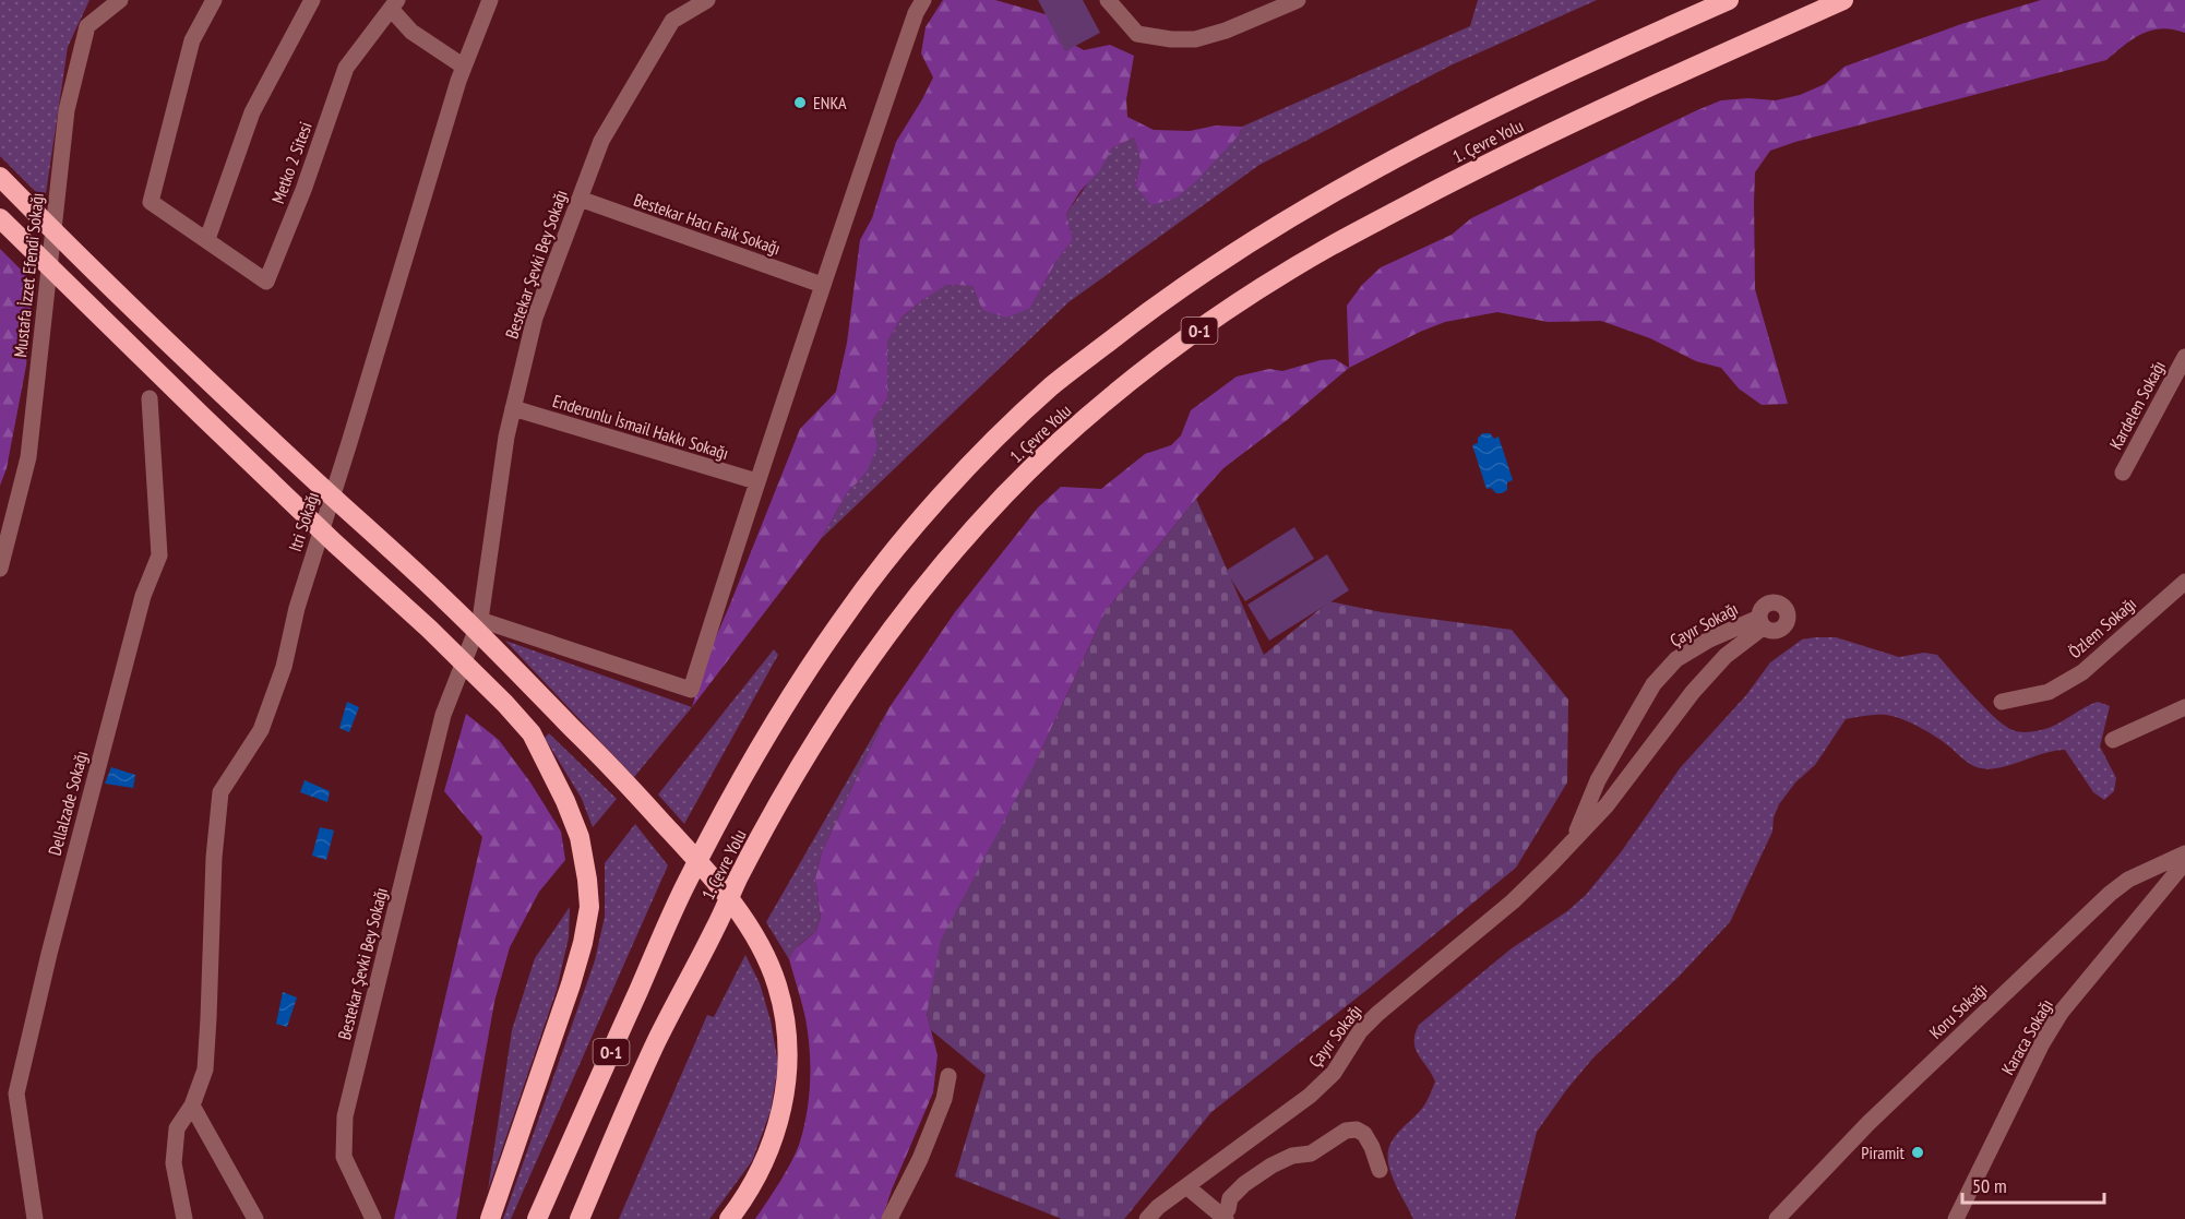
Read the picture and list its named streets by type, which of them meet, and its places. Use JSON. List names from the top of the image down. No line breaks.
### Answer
{"streets":{"highway":["1. Çevre Yolu","O-1"],"street":["Metko 2 Sitesi","Bestekar Hacı Faik Sokağı","Bestekar Şevki Bey Sokağı","Mustafa İzzet Efendi Sokağı","Kardelen Sokağı","Enderunlu İsmail Hakkı Sokağı","Itri Sokağı","Çayır Sokağı","Özlem Sokağı","Dellalzade Sokağı","Koru Sokağı","Karaca Sokağı"]},"crossings":[["Bestekar Hacı Faik Sokağı","Bestekar Şevki Bey Sokağı"],["Bestekar Şevki Bey Sokağı","Enderunlu İsmail Hakkı Sokağı"]],"places":["ENKA","Piramit"],"scale_bar":"50 m"}
